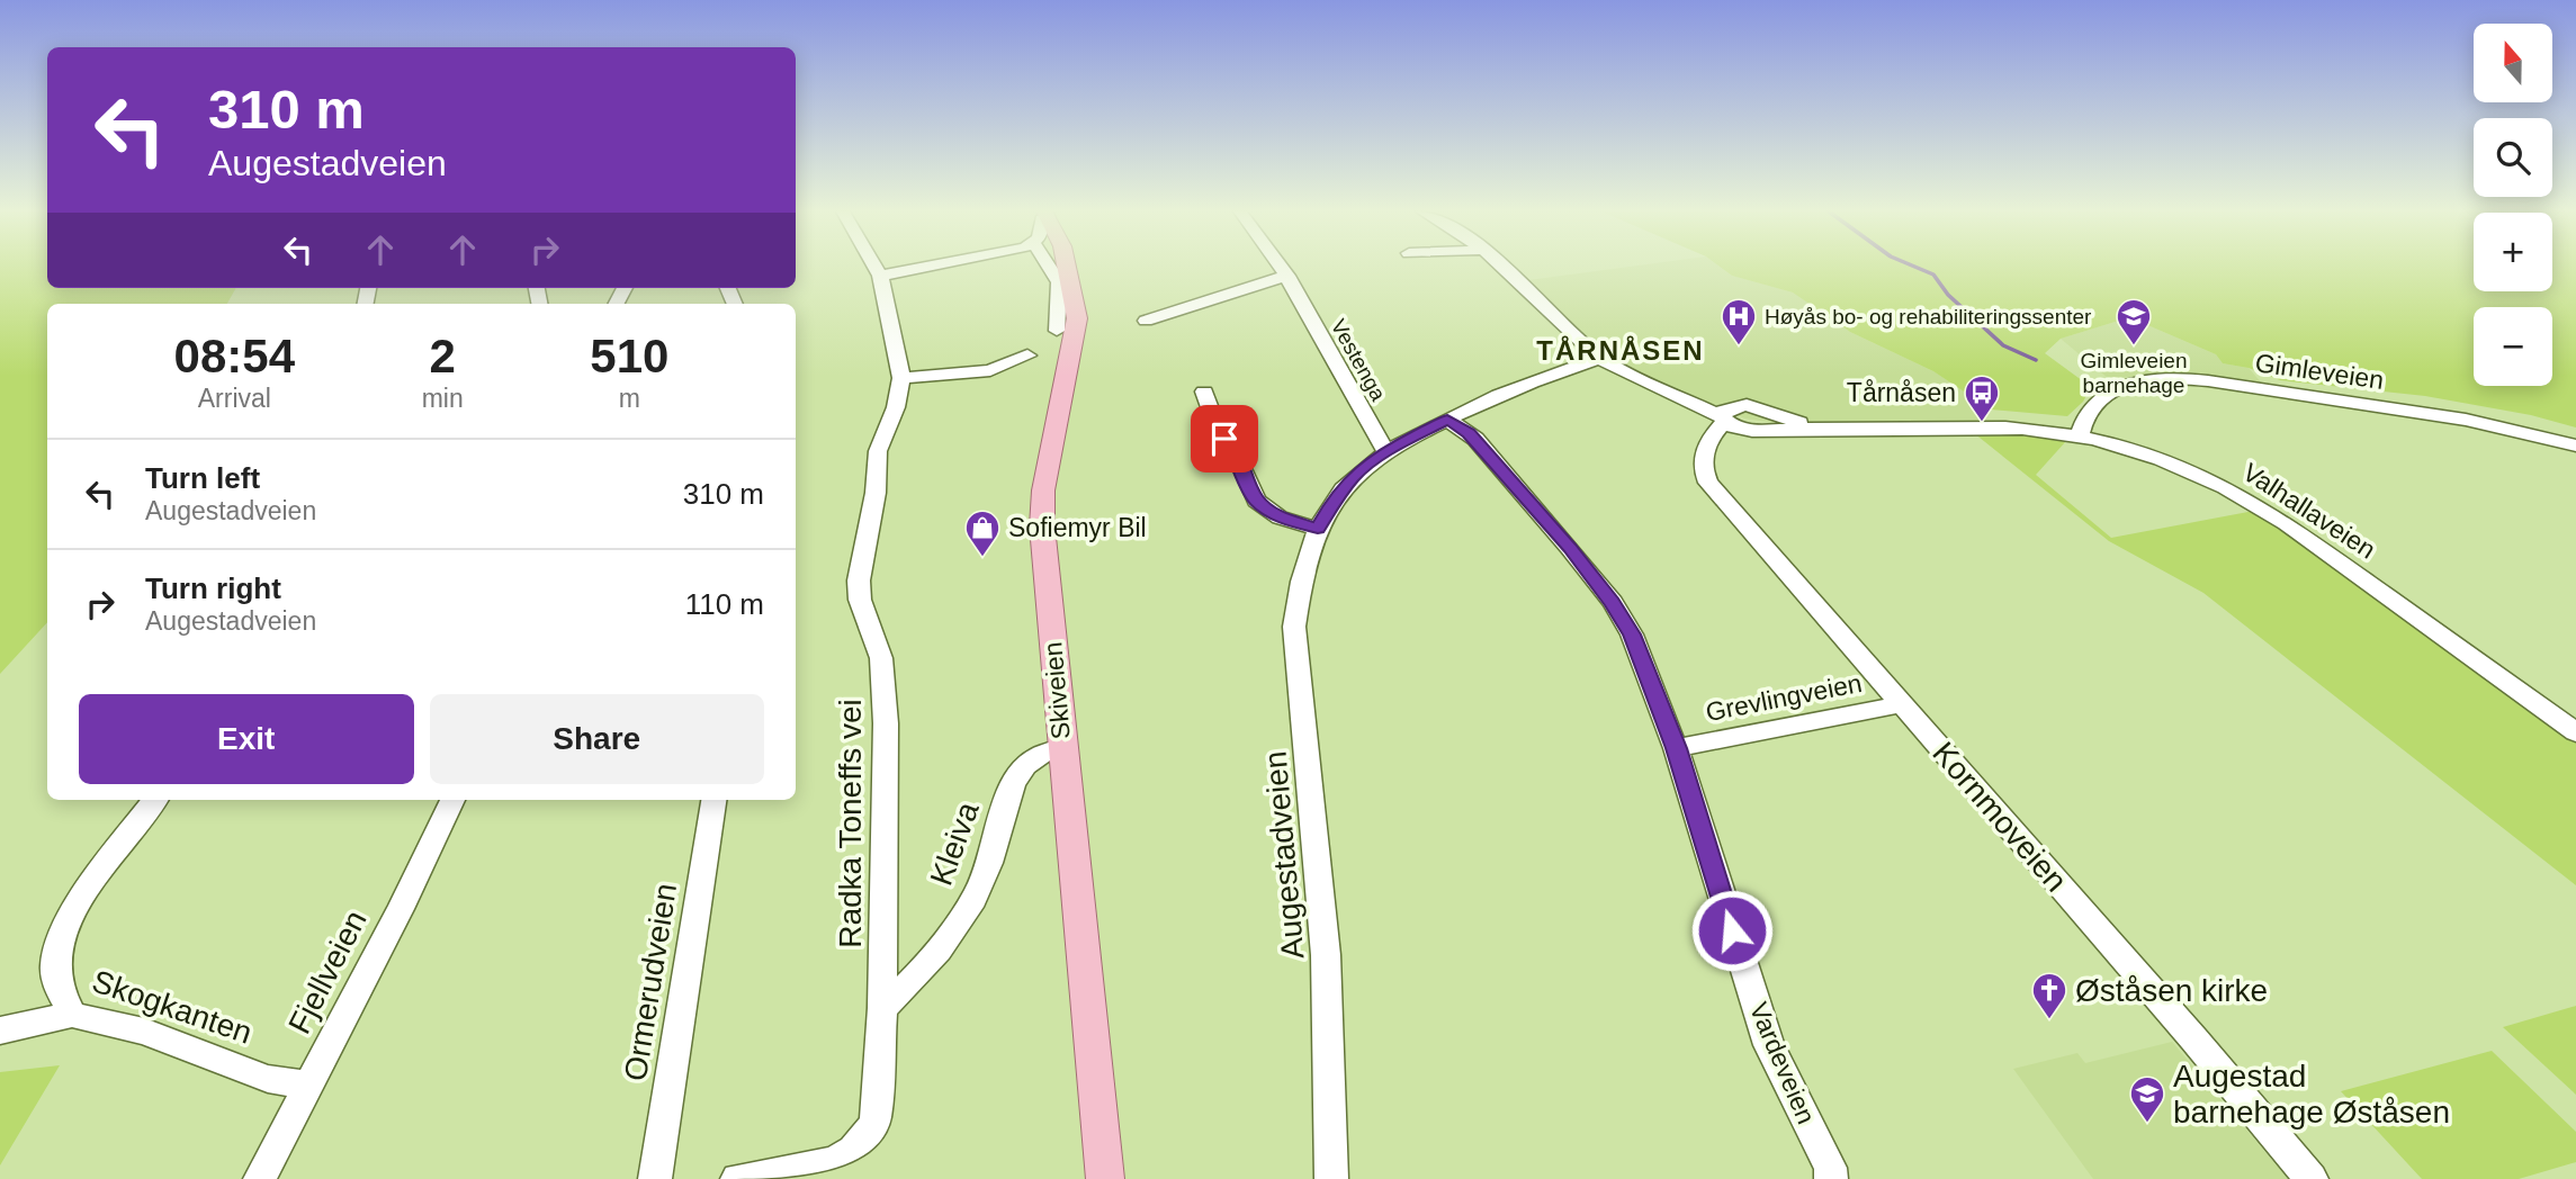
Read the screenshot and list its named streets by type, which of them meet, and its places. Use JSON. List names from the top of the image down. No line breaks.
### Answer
{"streets":{"main road":["Skiveien"],"street":["Vestenga","Gimleveien","Valhallaveien","Grevlingveien","Kornmoveien","Radka Toneffs vei","Kleiva","Augestadveien","Fjellveien","Ormerudveien","Skogkanten","Vardeveien"]},"crossings":[["Vestenga","Augestadveien"],["Gimleveien","Valhallaveien"],["Skiveien","Kleiva"],["Grevlingveien","Kornmoveien"],["Grevlingveien","Vardeveien"],["Radka Toneffs vei","Kleiva"],["Augestadveien","Vardeveien"],["Fjellveien","Skogkanten"]],"districts":["TÅRNÅSEN"],"places":{"hospital":["Høyås bo- og rehabiliteringssenter"],"school or university":["Gimleveien barnehage","Augestad barnehage Øståsen"],"bus stop":["Tårnåsen"],"shop":["Sofiemyr Bil"],"church":["Øståsen kirke"]},"north":"top","page":{"map_buttons":["+","−"],"turn":["310 m","Augestadveien"],"eta":["08:54","Arrival","2","min","510","m"],"list":[{"name":"Turn left","note":"Augestadveien","value":"310 m"},{"name":"Turn right","note":"Augestadveien","value":"110 m"}],"buttons":["Exit","Share"]}}
